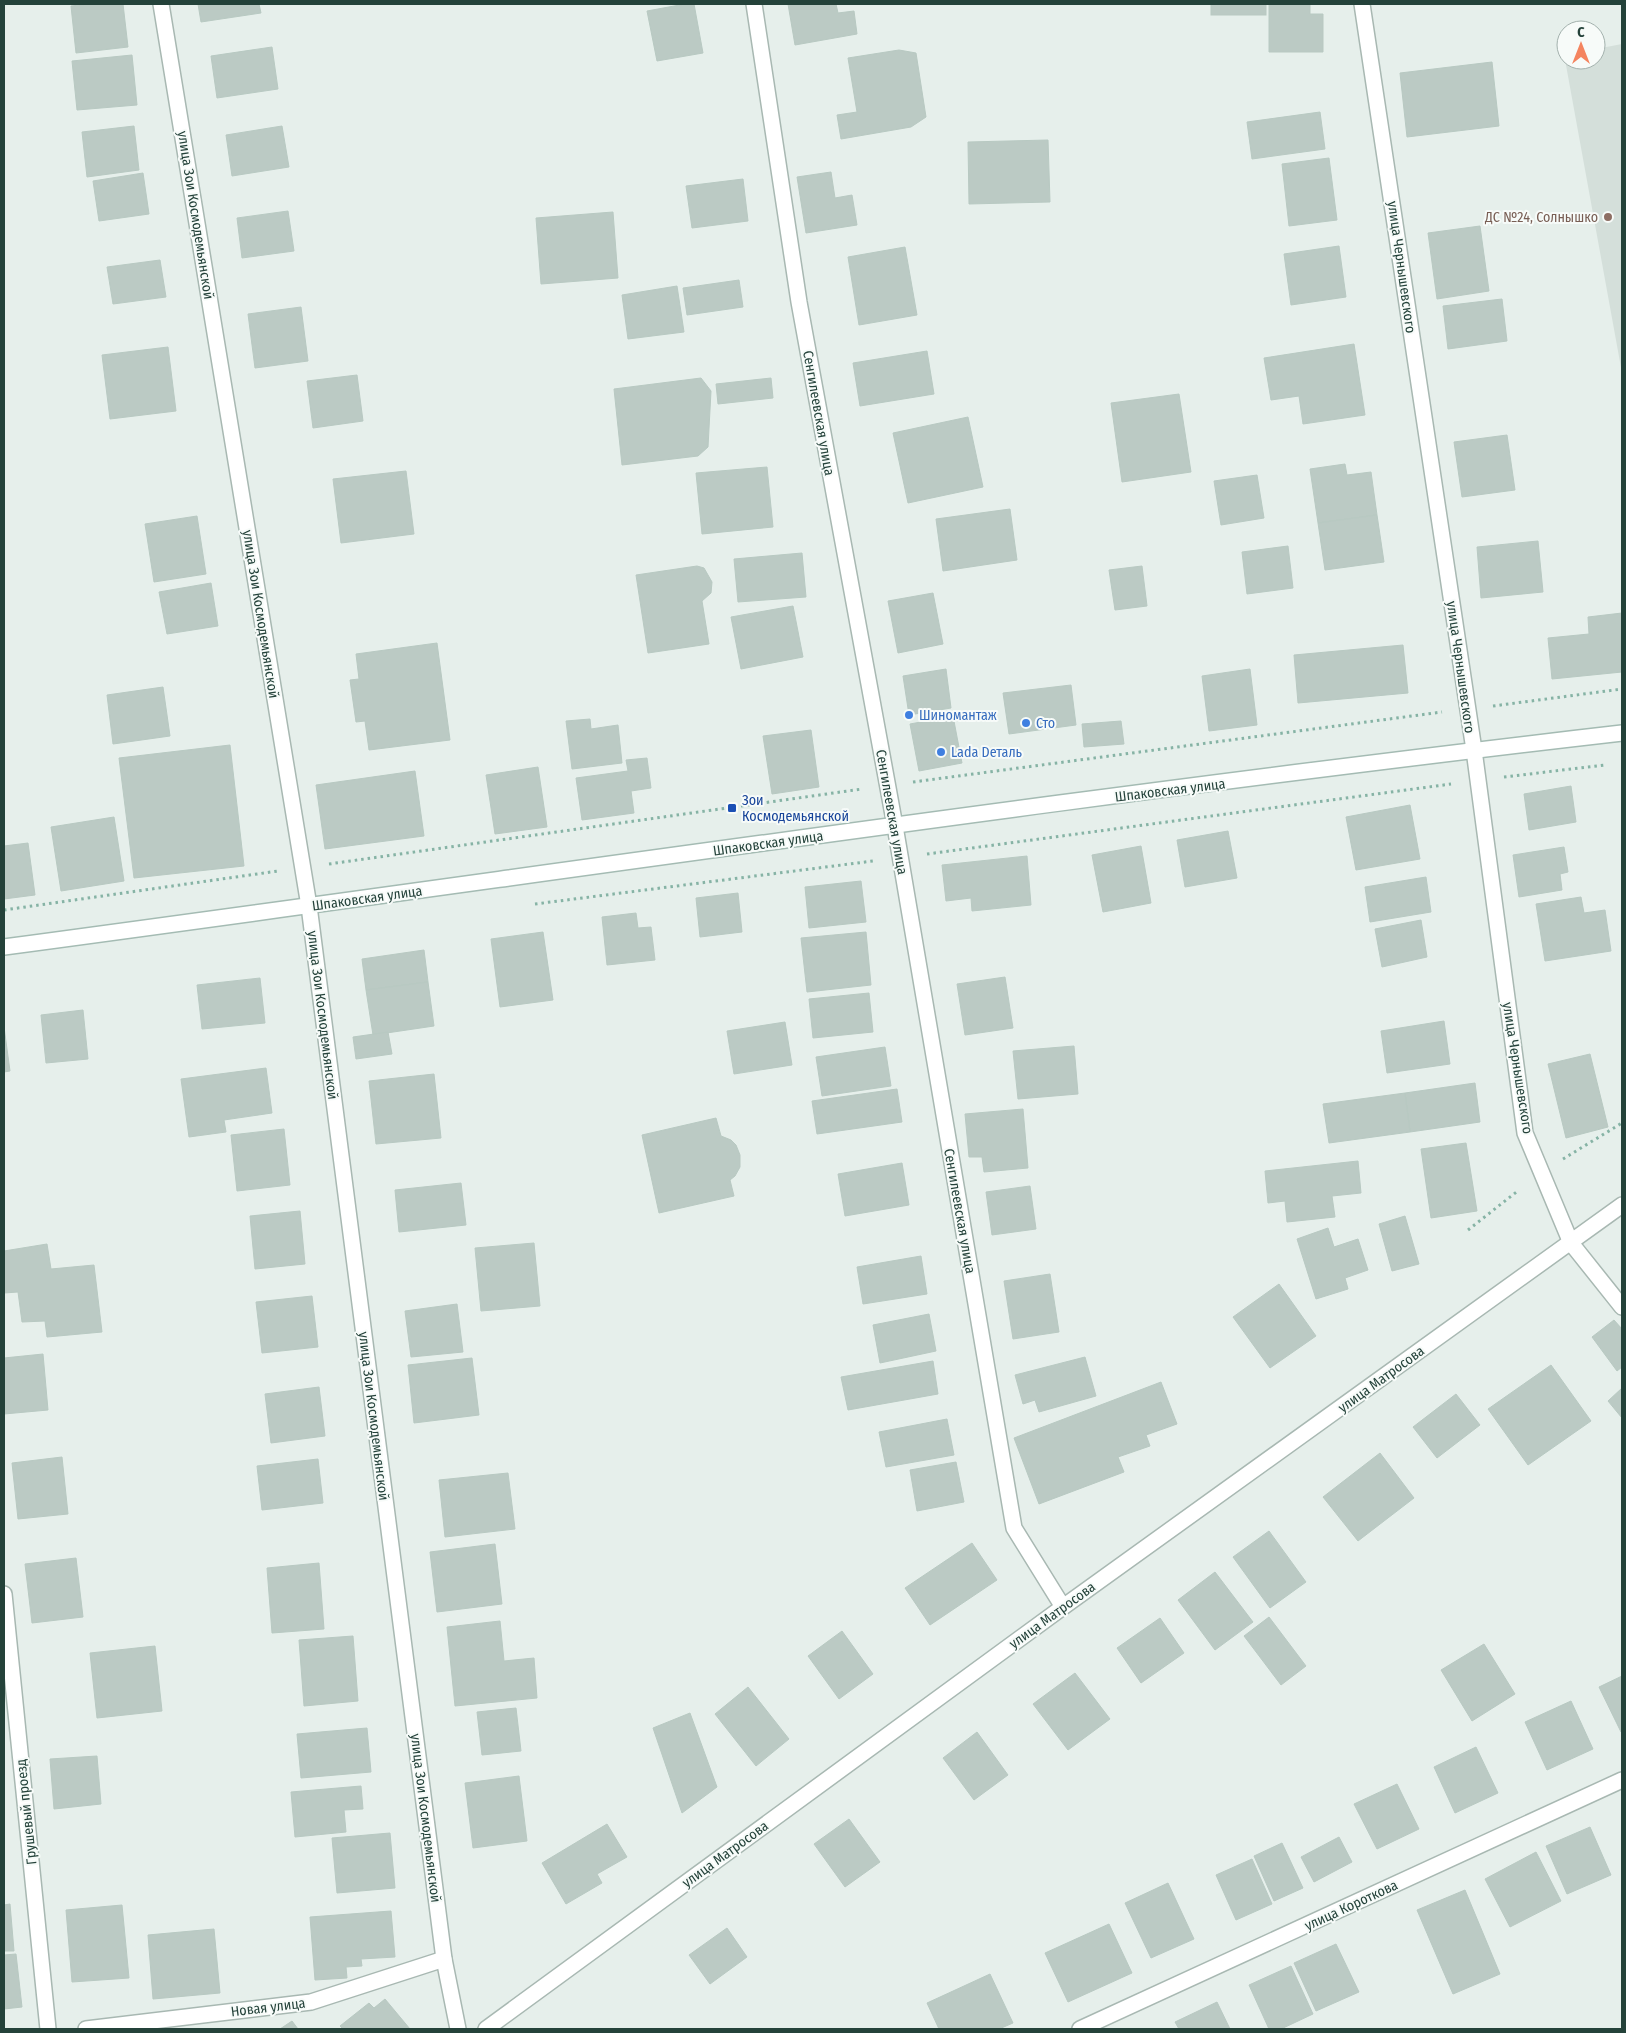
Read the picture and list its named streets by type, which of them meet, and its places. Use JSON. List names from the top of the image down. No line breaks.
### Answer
{"streets":{"street":["улица Зои Космодемьянской","улица Чернышевского","Сенгилеевская улица","Шпаковская улица","улица Матросова","Грушевый проезд","улица Короткова","Новая улица"]},"crossings":[["улица Зои Космодемьянской","Шпаковская улица"],["улица Зои Космодемьянской","Новая улица"],["улица Чернышевского","Шпаковская улица"],["улица Чернышевского","улица Матросова"],["Сенгилеевская улица","Шпаковская улица"],["Сенгилеевская улица","улица Матросова"]],"places":{"other":["ДС №24, Солнышко","Шиномантаж","Сто","Lada Dеталь"],"transit":["Зои Космодемьянской"]},"north":"top"}
